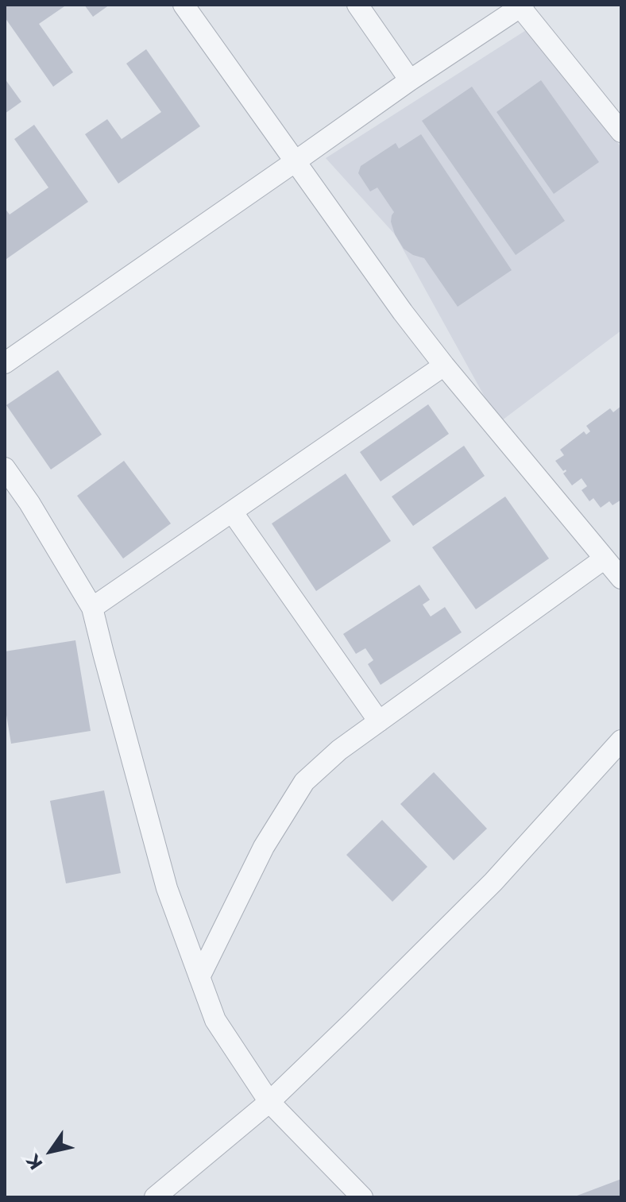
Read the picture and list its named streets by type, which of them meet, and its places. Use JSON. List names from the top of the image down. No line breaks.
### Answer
{"north":"bottom left"}
